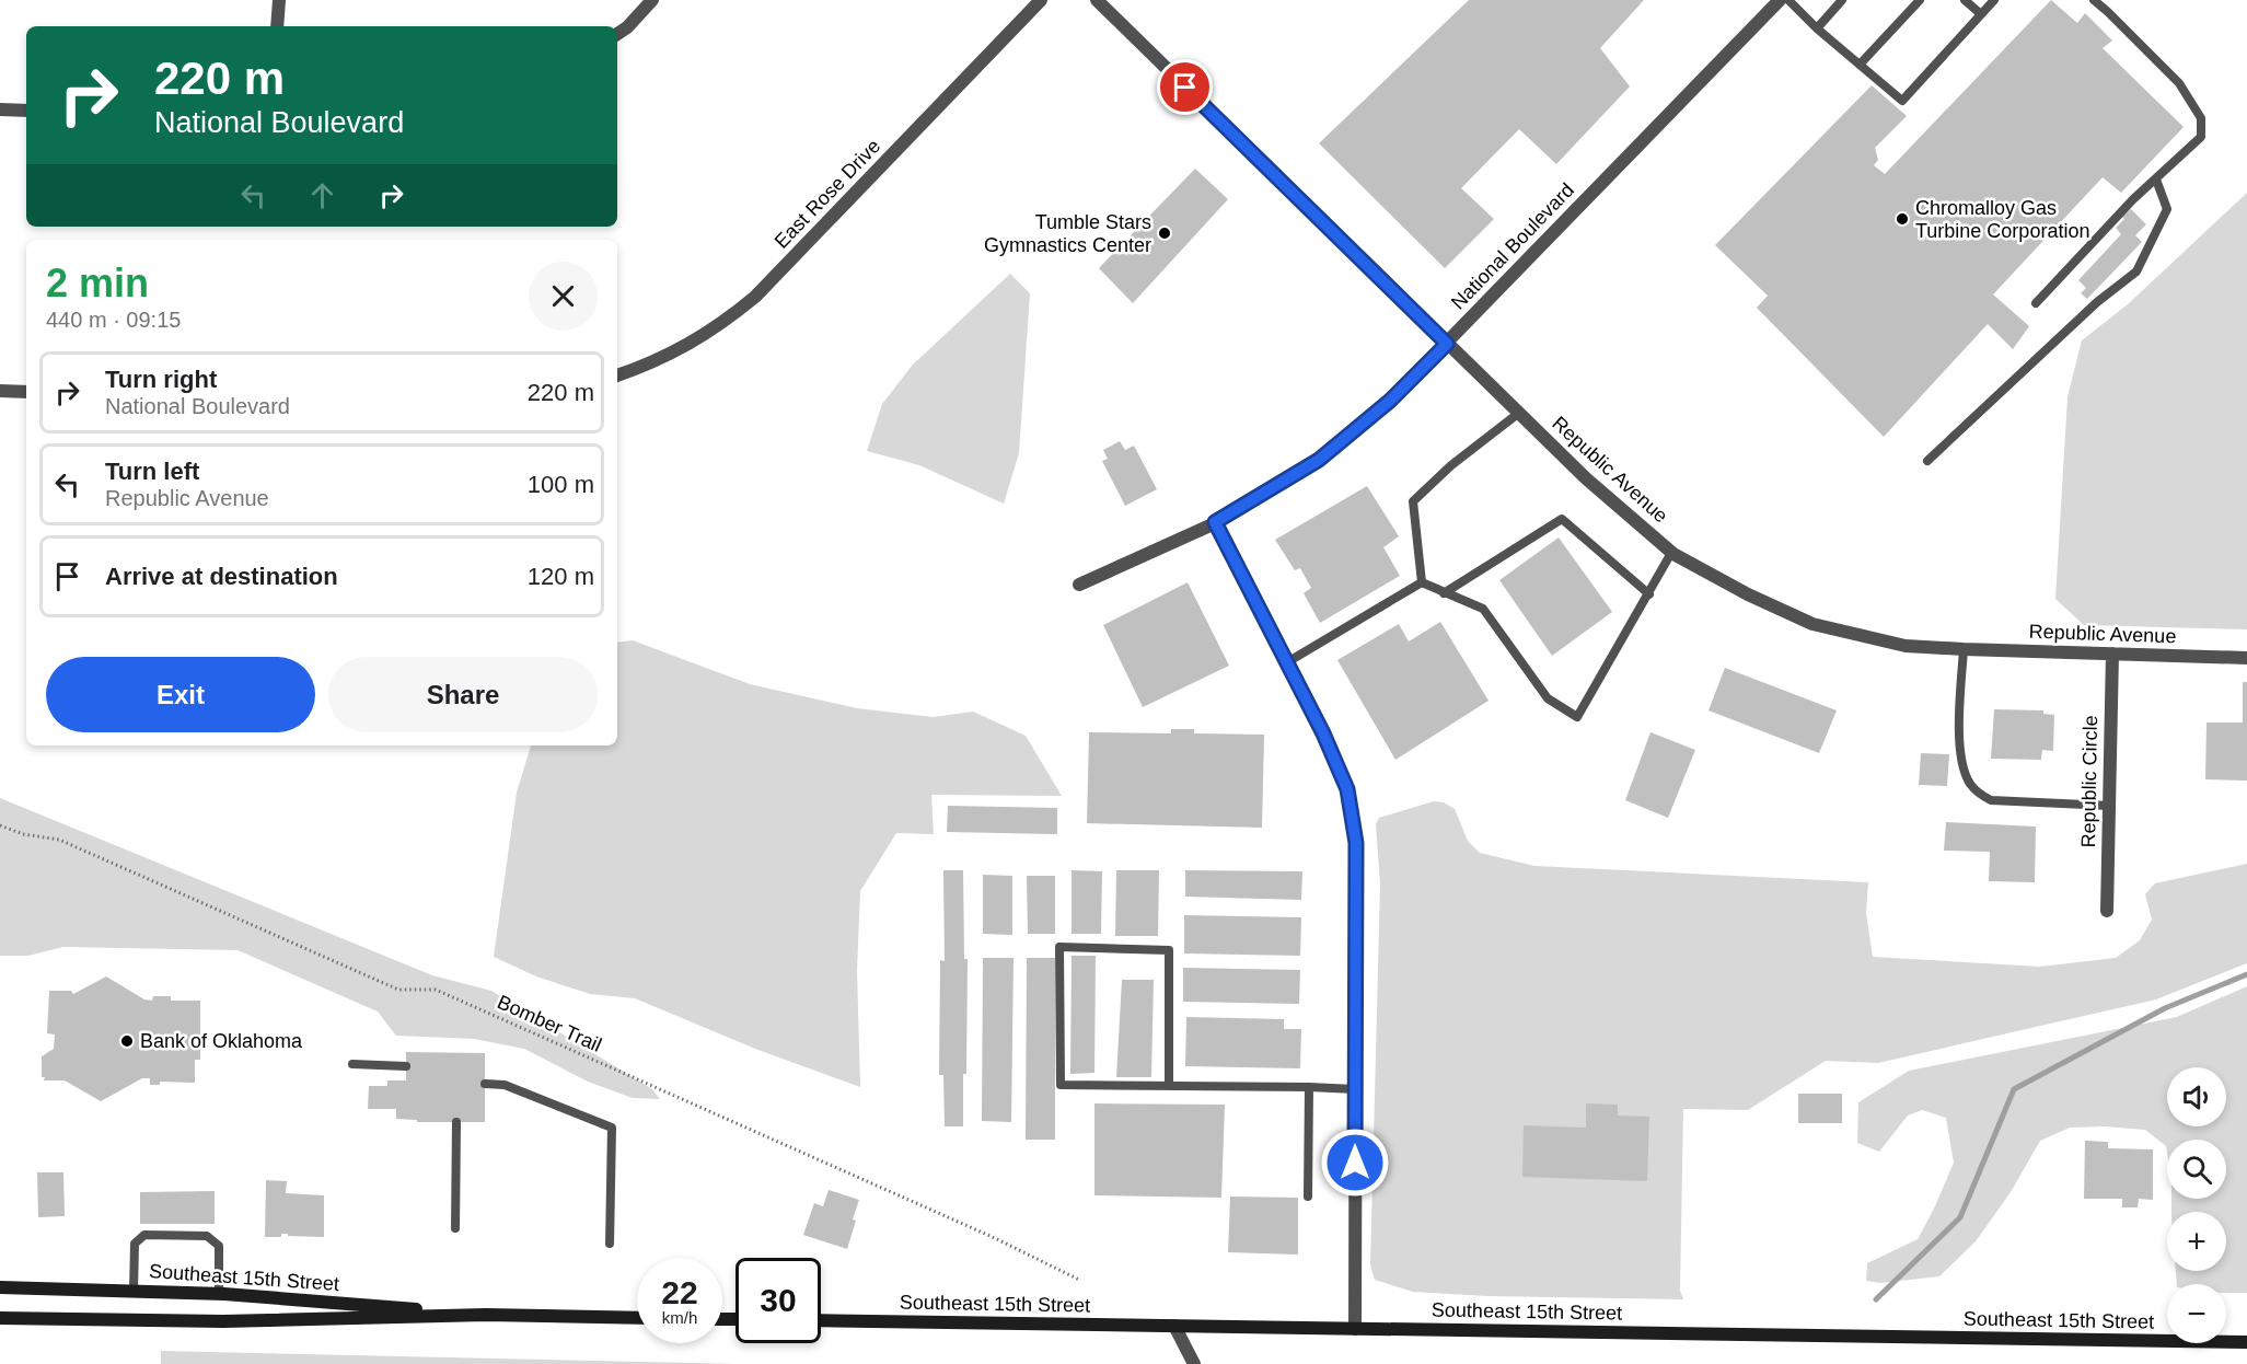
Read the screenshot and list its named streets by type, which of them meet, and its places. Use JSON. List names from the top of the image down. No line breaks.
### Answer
{"streets":{"main road":["Southeast 15th Street"],"street":["East Rose Drive","National Boulevard","Republic Avenue","Republic Circle"],"path":["Bomber Trail"]},"crossings":[["National Boulevard","Republic Avenue"],["Republic Avenue","Republic Circle"]],"places":["Chromalloy Gas Turbine Corporation","Tumble Stars Gymnastics Center","Bank of Oklahoma"],"page":{"turn":["220 m","National Boulevard"],"heading":["2 min","440 m · 09:15"],"list":[{"name":"Turn right","note":"National Boulevard","value":"220 m"},{"name":"Turn left","note":"Republic Avenue","value":"100 m"},{"name":"Arrive at destination","value":"120 m"}],"buttons":["Exit","Share"],"map_buttons":["+","−"],"speed":"22 km/h","limit":"30"}}
